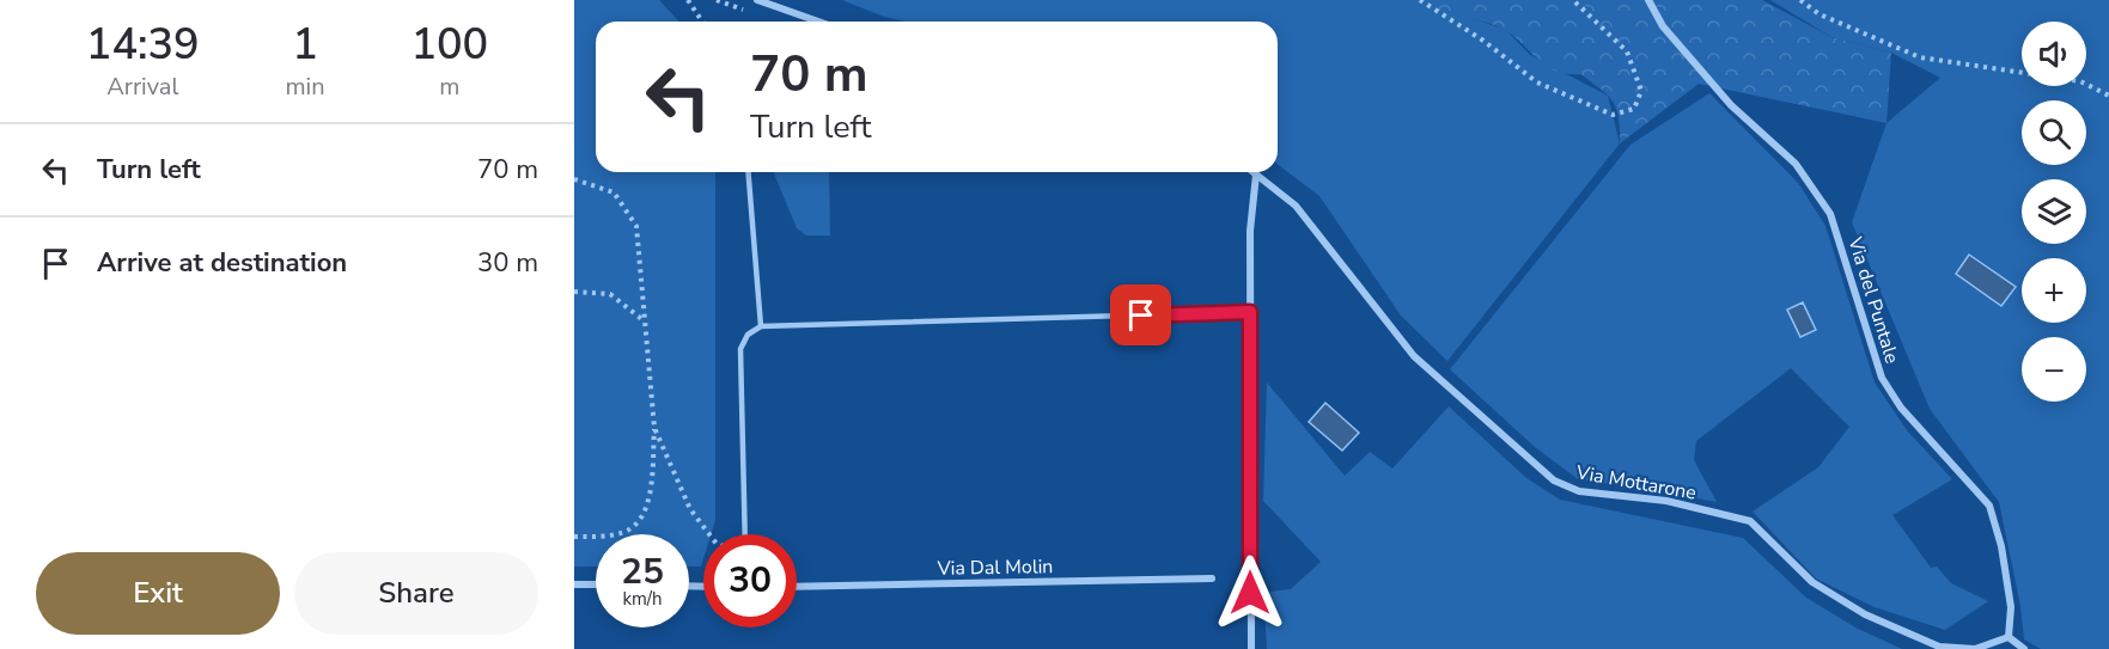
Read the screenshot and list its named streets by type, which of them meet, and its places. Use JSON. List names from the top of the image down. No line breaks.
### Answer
{"streets":{"street":["Via del Puntale","Via Mottarone","Via Dal Molin"]},"crossings":[["Via del Puntale","Via Mottarone"]],"page":{"eta":["14:39","Arrival","1","min","100","m"],"map_buttons":["+","−"],"turn":["70 m","Turn left"],"list":[{"name":"Turn left","value":"70 m"},{"name":"Arrive at destination","value":"30 m"}],"speed":"25 km/h","limit":"30","buttons":["Exit","Share"]}}
